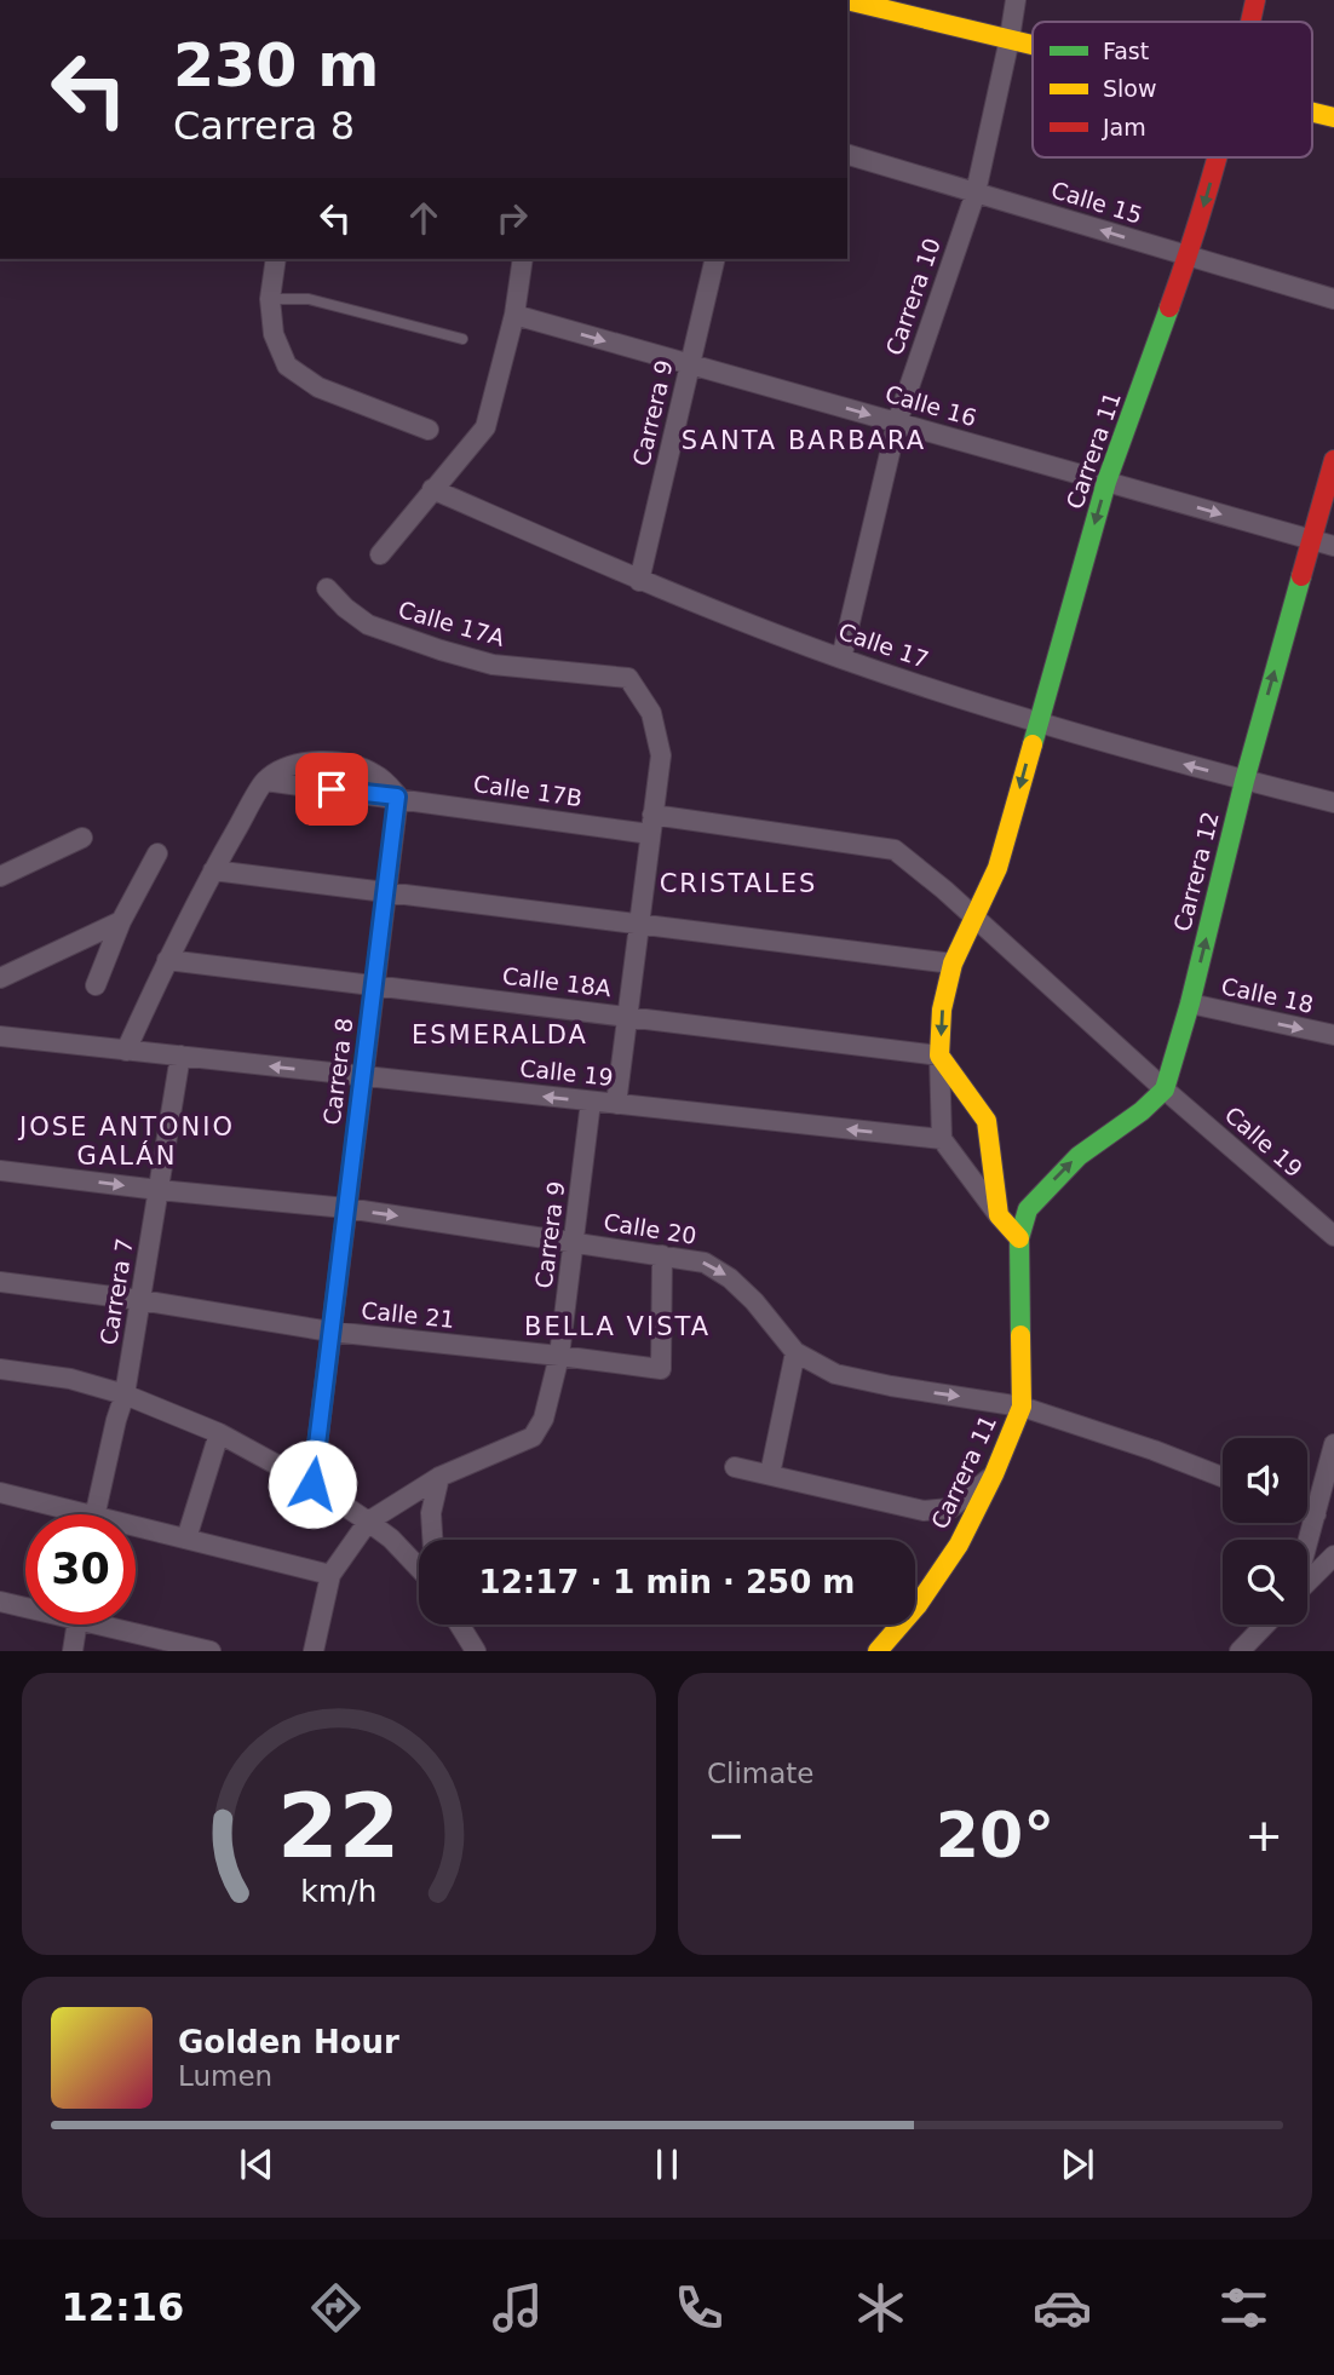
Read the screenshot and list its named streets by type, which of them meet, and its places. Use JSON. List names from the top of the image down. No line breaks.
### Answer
{"streets":{"street":["Calle 15","Carrera 10","Calle 16","Carrera 9","Carrera 11","Calle 17A","Calle 17","Calle 17B","Carrera 12","Calle 18A","Calle 18","Carrera 8","Calle 19","Calle 20","Carrera 7","Calle 21"]},"crossings":[["Calle 15","Carrera 10"],["Calle 15","Carrera 11"],["Carrera 10","Calle 16"],["Carrera 10","Calle 17"],["Calle 16","Carrera 9"],["Calle 16","Carrera 11"],["Calle 16","Carrera 12"],["Carrera 9","Calle 17"],["Carrera 9","Calle 19"],["Carrera 9","Calle 20"],["Carrera 9","Calle 21"],["Carrera 11","Calle 17"],["Carrera 11","Calle 18A"],["Carrera 11","Calle 19"],["Carrera 11","Calle 20"],["Calle 17A","Calle 17B"],["Calle 17","Carrera 12"],["Calle 17B","Carrera 8"],["Calle 17B","Calle 19"],["Carrera 12","Calle 18"],["Carrera 12","Calle 19"],["Calle 18A","Carrera 8"],["Carrera 8","Calle 19"],["Carrera 8","Calle 20"],["Carrera 8","Calle 21"],["Calle 19","Carrera 7"],["Calle 20","Carrera 7"],["Calle 20","Calle 21"],["Carrera 7","Calle 21"]],"one_way":["Calle 15","Calle 16","Carrera 11","Carrera 12","Calle 18","Calle 19"],"districts":["SANTA BARBARA","CRISTALES","ESMERALDA","JOSE ANTONIO GALÁN","BELLA VISTA"],"legend":["Fast","Slow","Jam"],"page":{"turn":["230 m","Carrera 8"],"limit":"30","trip":"12:17 · 1 min · 250 m","tile":"Climate","heat":["−","20°","+"],"song":["Golden Hour","Lumen"],"tabs":"12:16","gauge":["22","km/h"]}}
